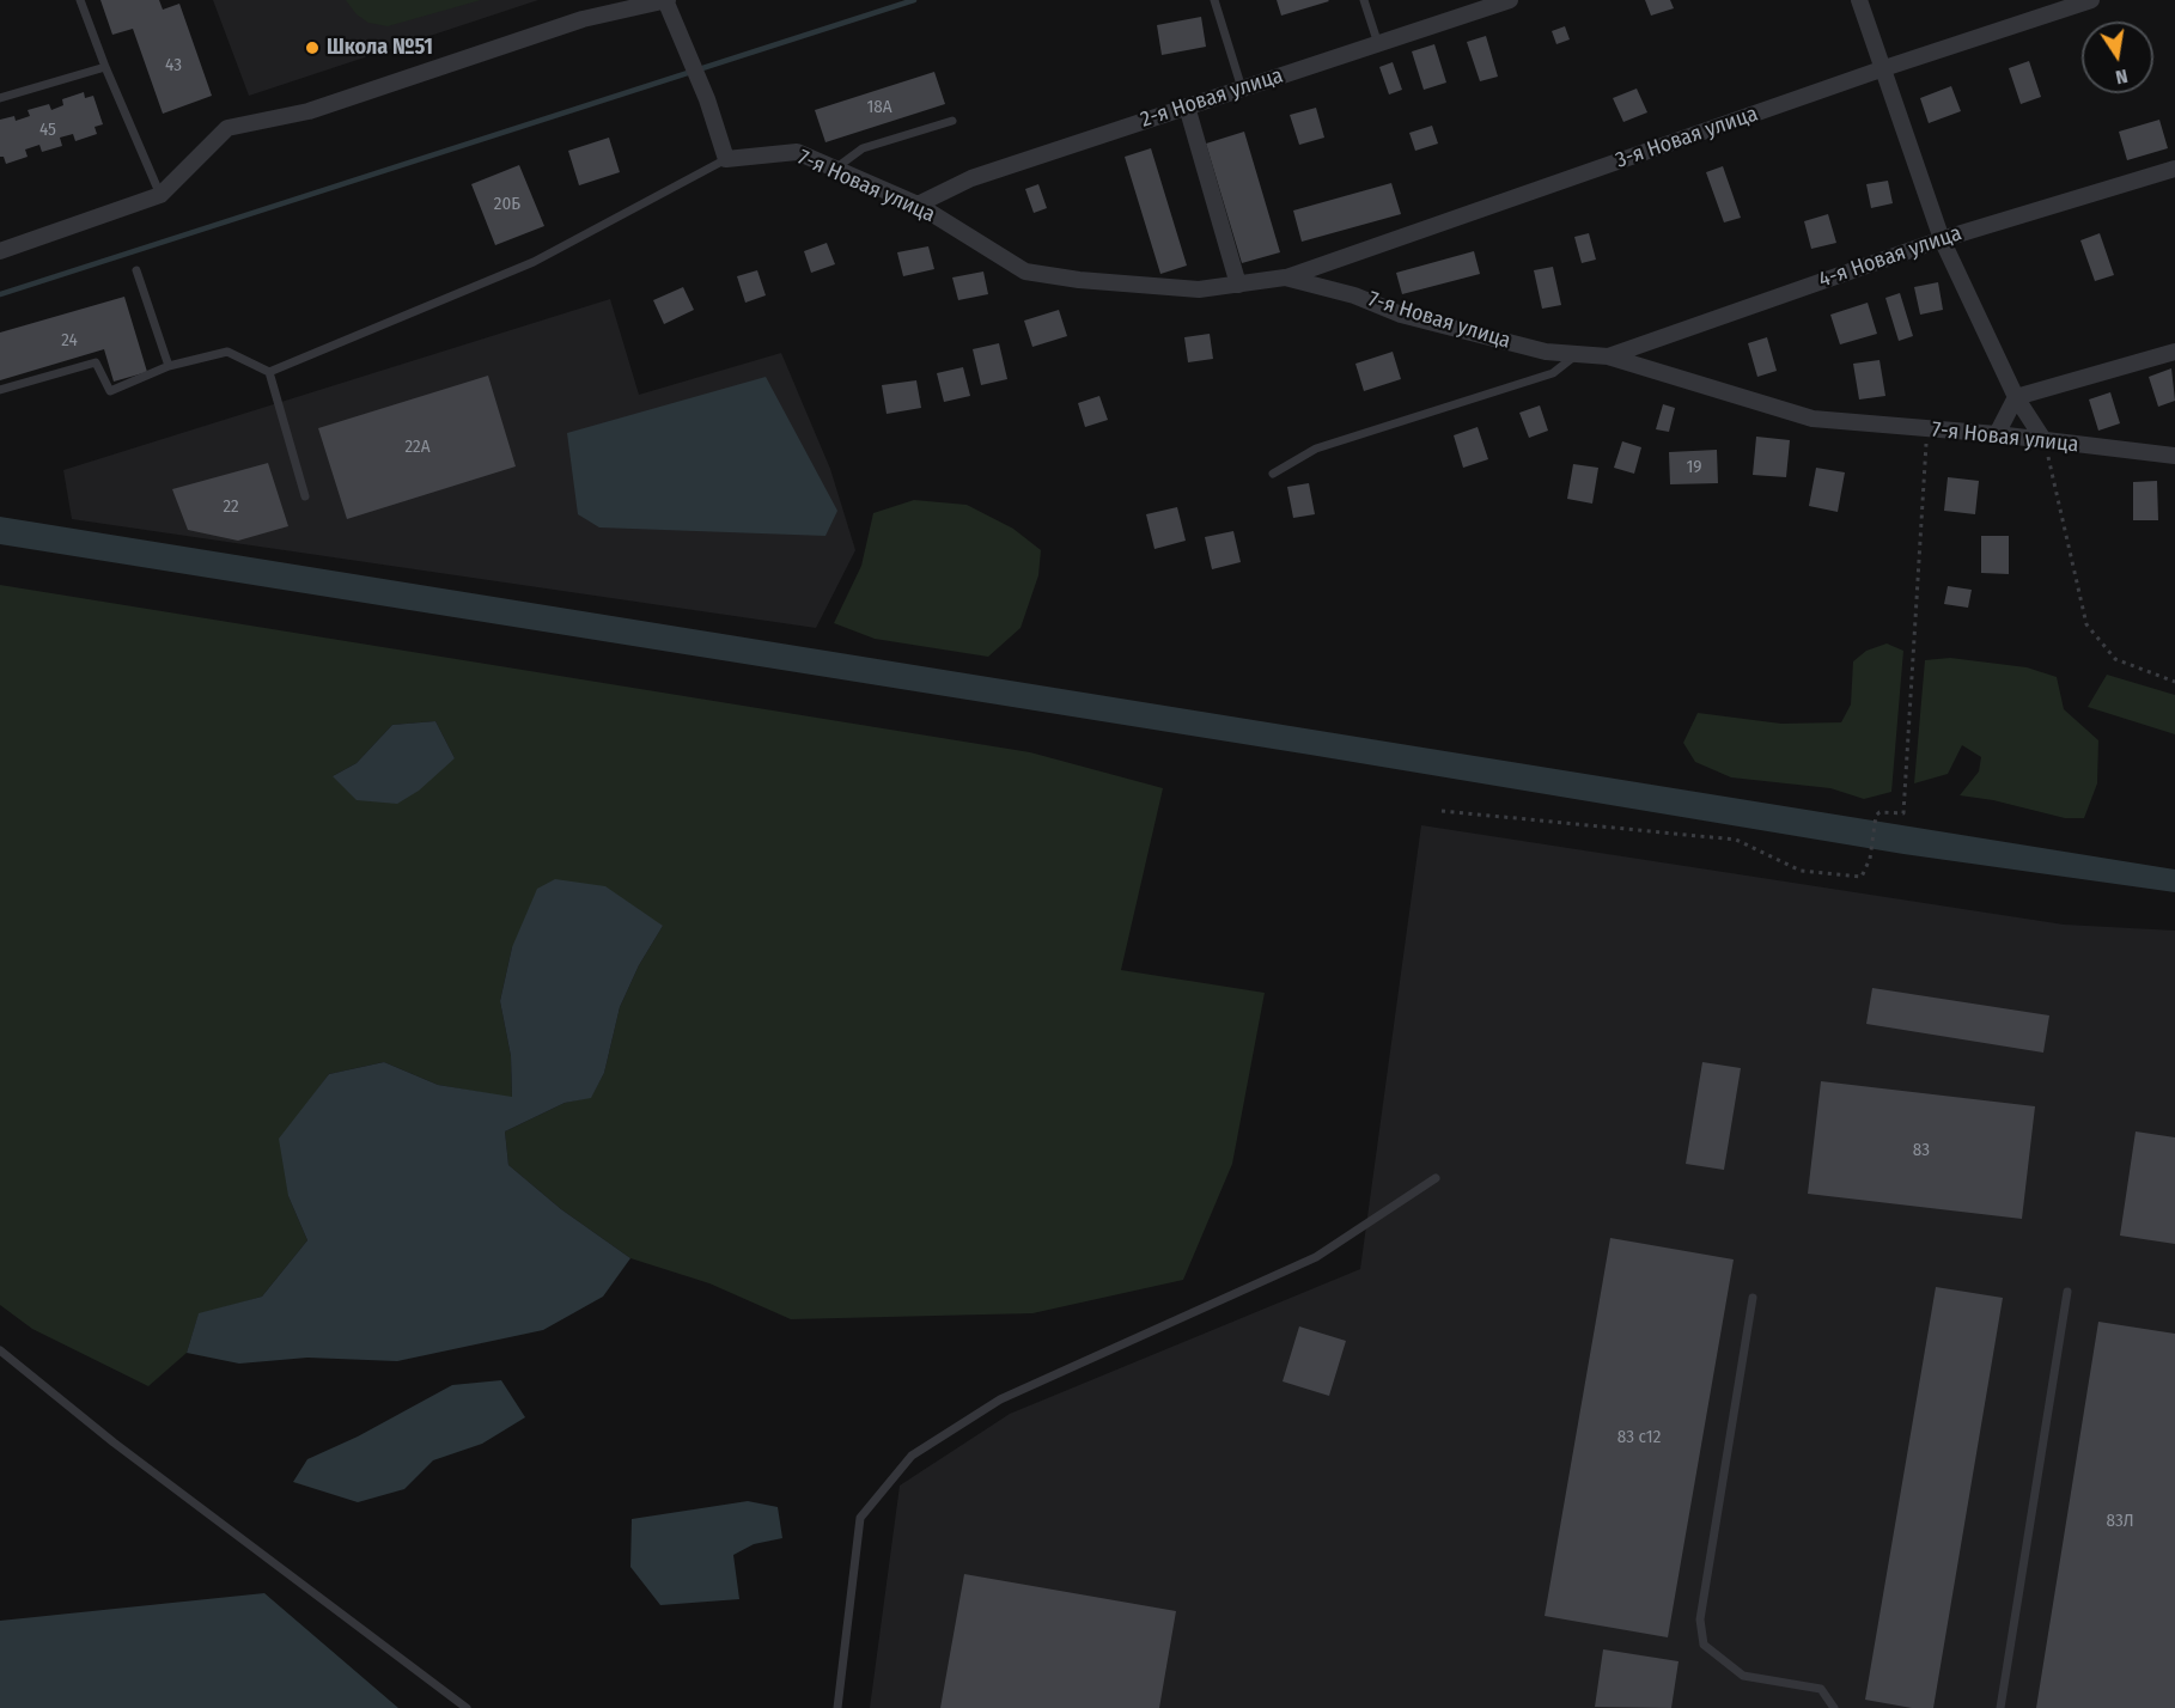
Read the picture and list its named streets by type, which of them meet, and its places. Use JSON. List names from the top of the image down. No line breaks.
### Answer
{"streets":{"street":["2-я Новая улица","3-я Новая улица","7-я Новая улица","4-я Новая улица"]},"crossings":[["2-я Новая улица","7-я Новая улица"],["3-я Новая улица","7-я Новая улица"],["7-я Новая улица","4-я Новая улица"]],"places":["Школа №51"],"house_numbers":["43","18А","45","20Б","24","22А","19","22","83","83 с12","83Л"],"north":"bottom"}
